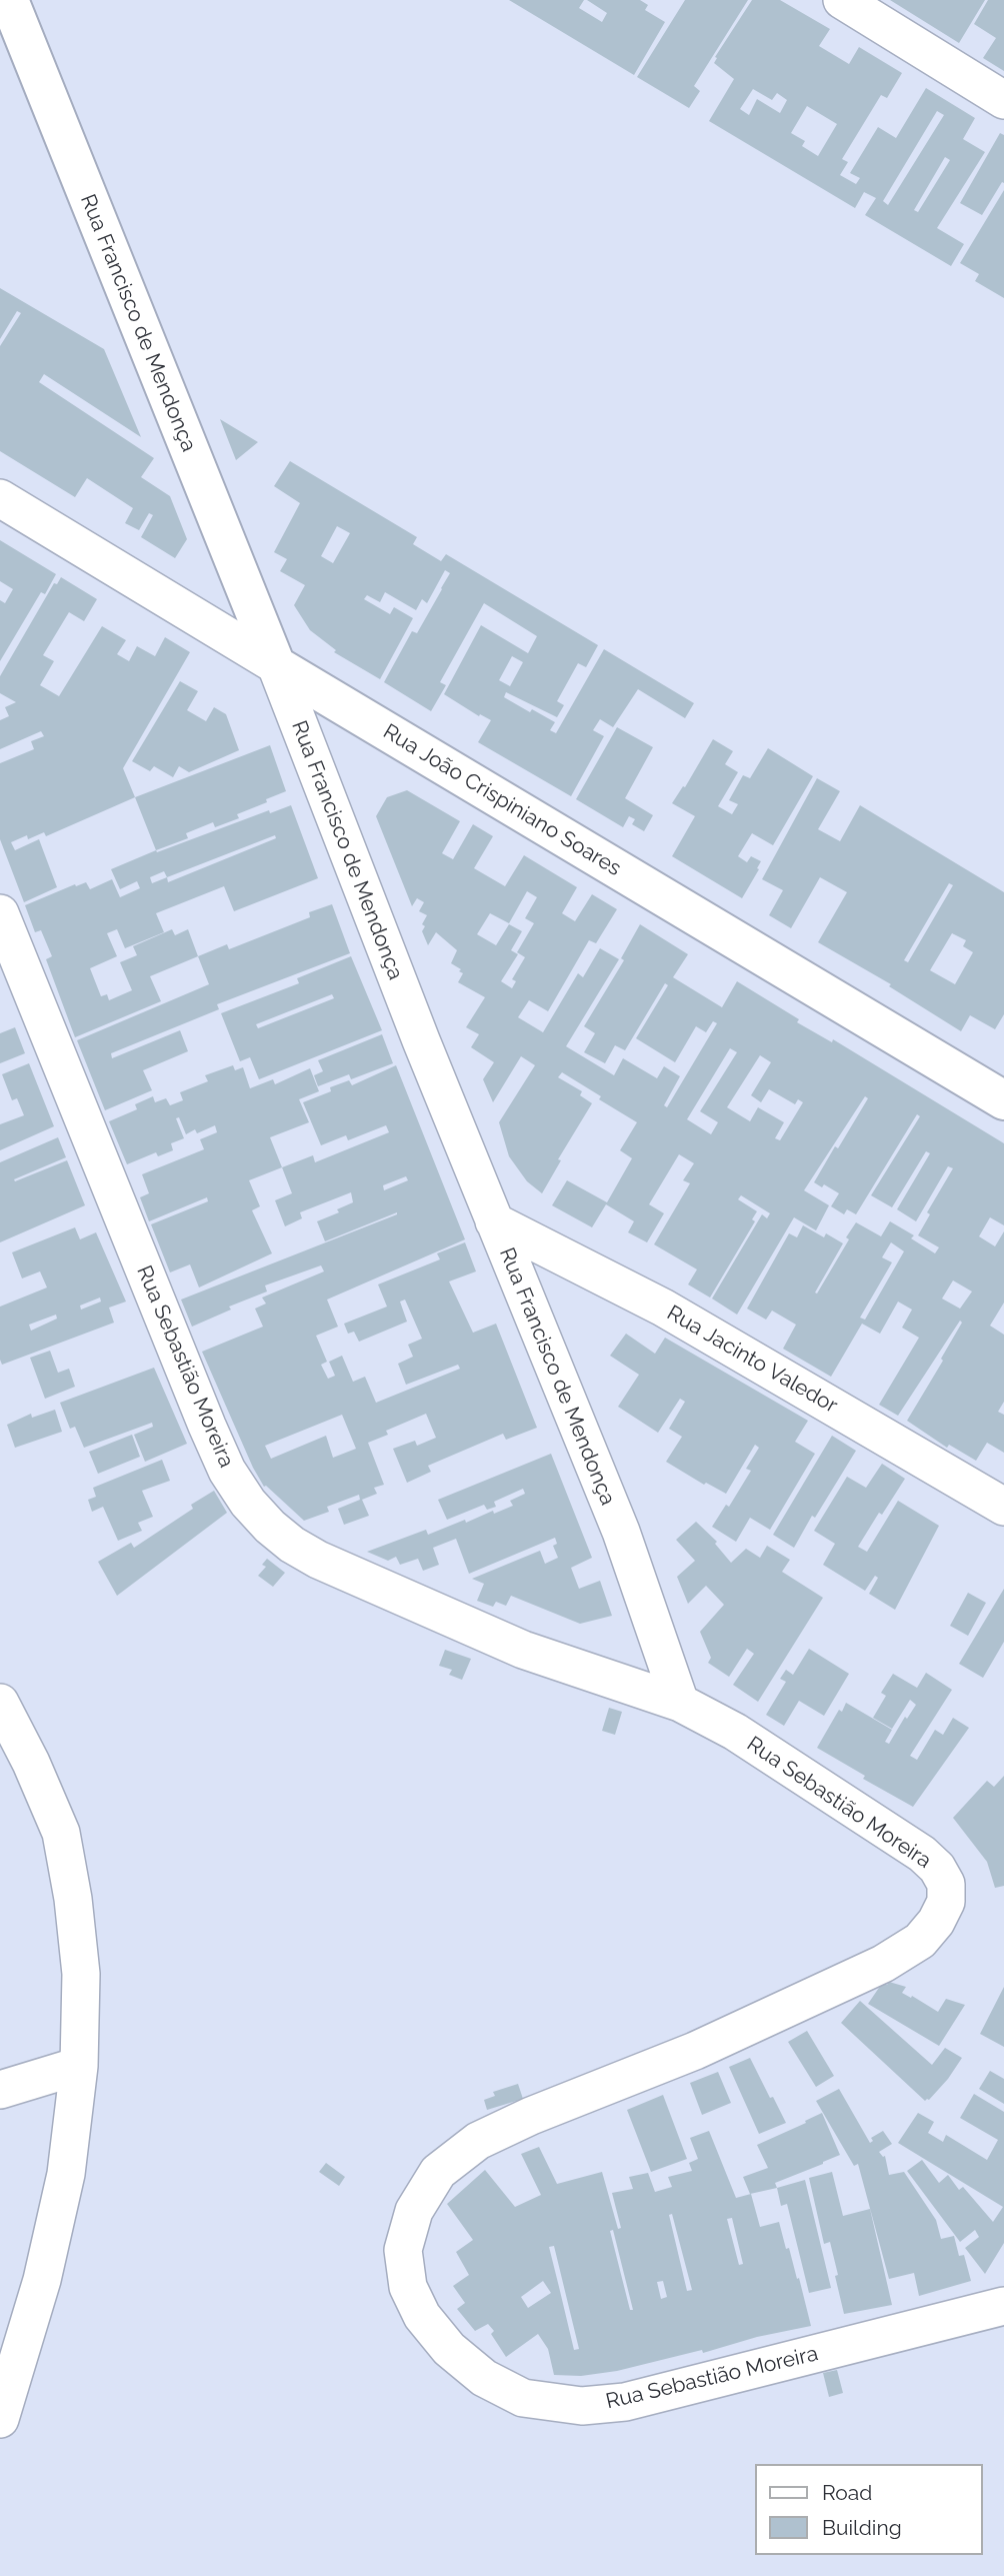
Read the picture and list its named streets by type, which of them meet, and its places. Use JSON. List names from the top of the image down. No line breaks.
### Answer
{"streets":{"street":["Rua Francisco de Mendonça","Rua João Crispiniano Soares","Rua Jacinto Valedor","Rua Sebastião Moreira"]},"crossings":[["Rua Francisco de Mendonça","Rua João Crispiniano Soares"],["Rua Francisco de Mendonça","Rua Jacinto Valedor"],["Rua Francisco de Mendonça","Rua Sebastião Moreira"]],"legend":["Road","Building"]}
